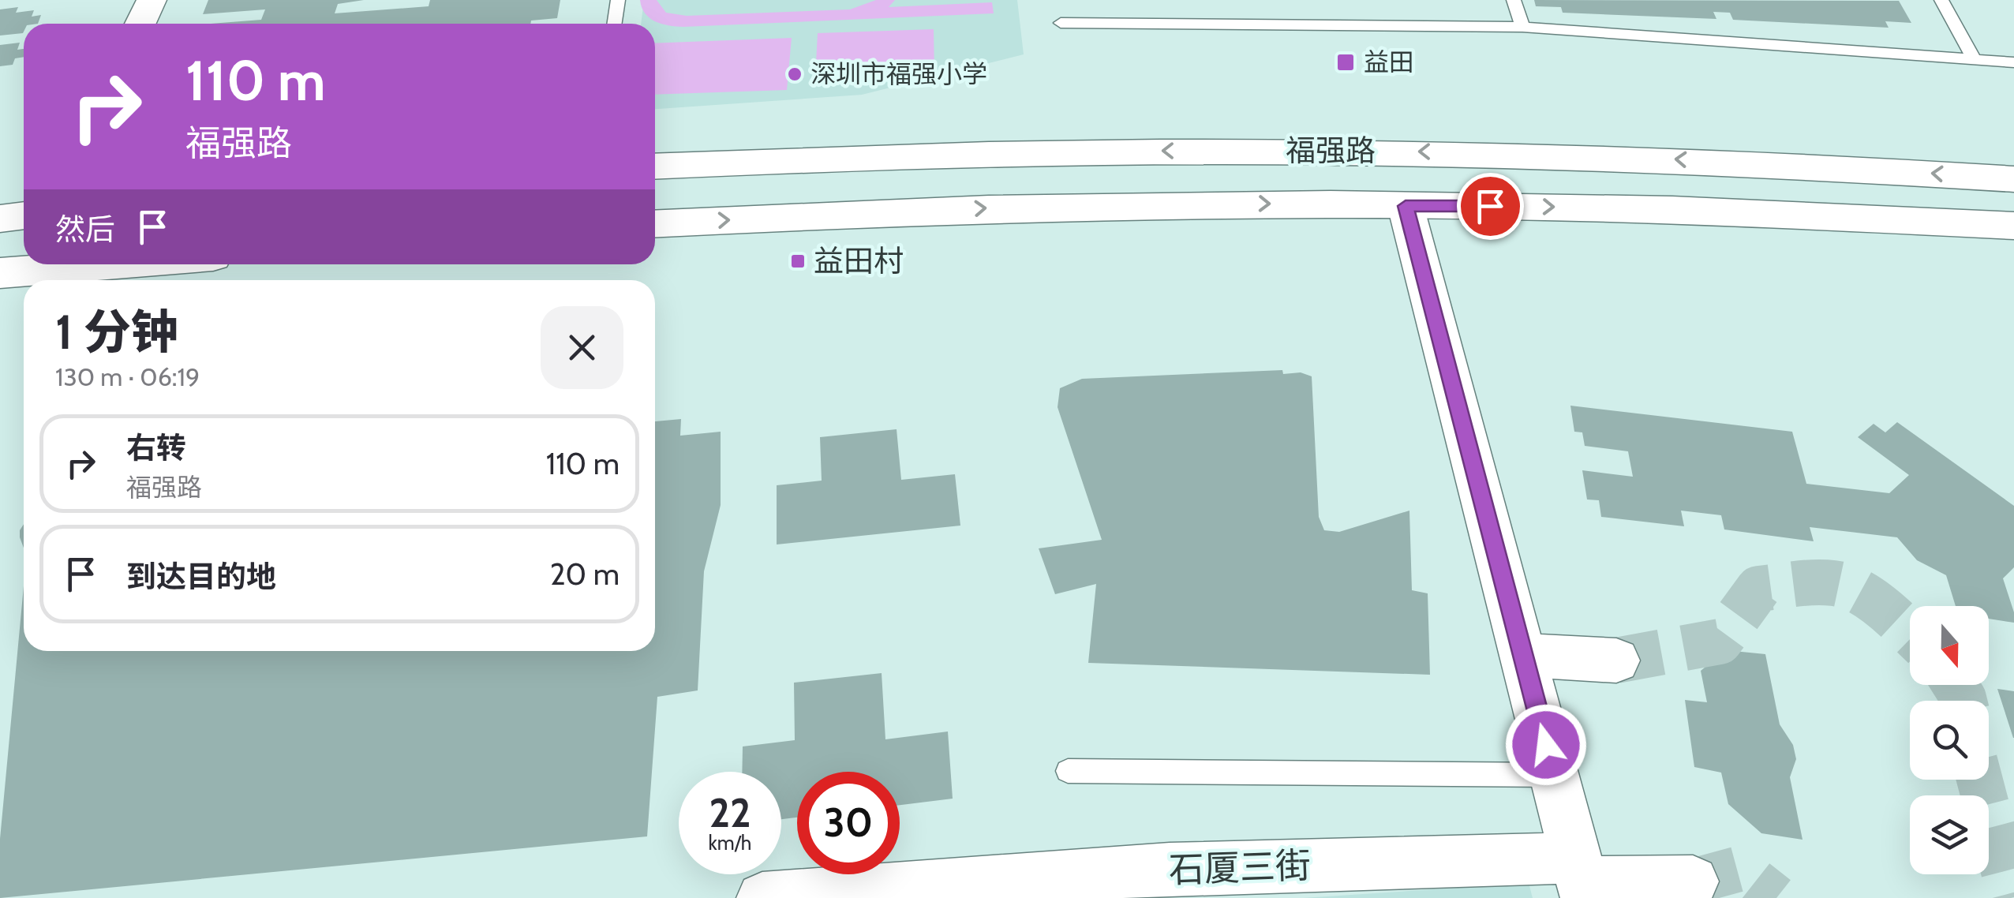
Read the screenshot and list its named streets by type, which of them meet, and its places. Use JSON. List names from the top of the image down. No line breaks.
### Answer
{"streets":{"main road":["福强路"],"street":["石厦三街"]},"places":{"transit":["益田","益田村"],"other":["深圳市福强小学"]},"north":"bottom","page":{"turn":["110 m","福强路"],"then":"然后","heading":["1 分钟","130 m · 06:19"],"list":[{"name":"右转","note":"福强路","value":"110 m"},{"name":"到达目的地","value":"20 m"}],"speed":"22 km/h","limit":"30"}}
